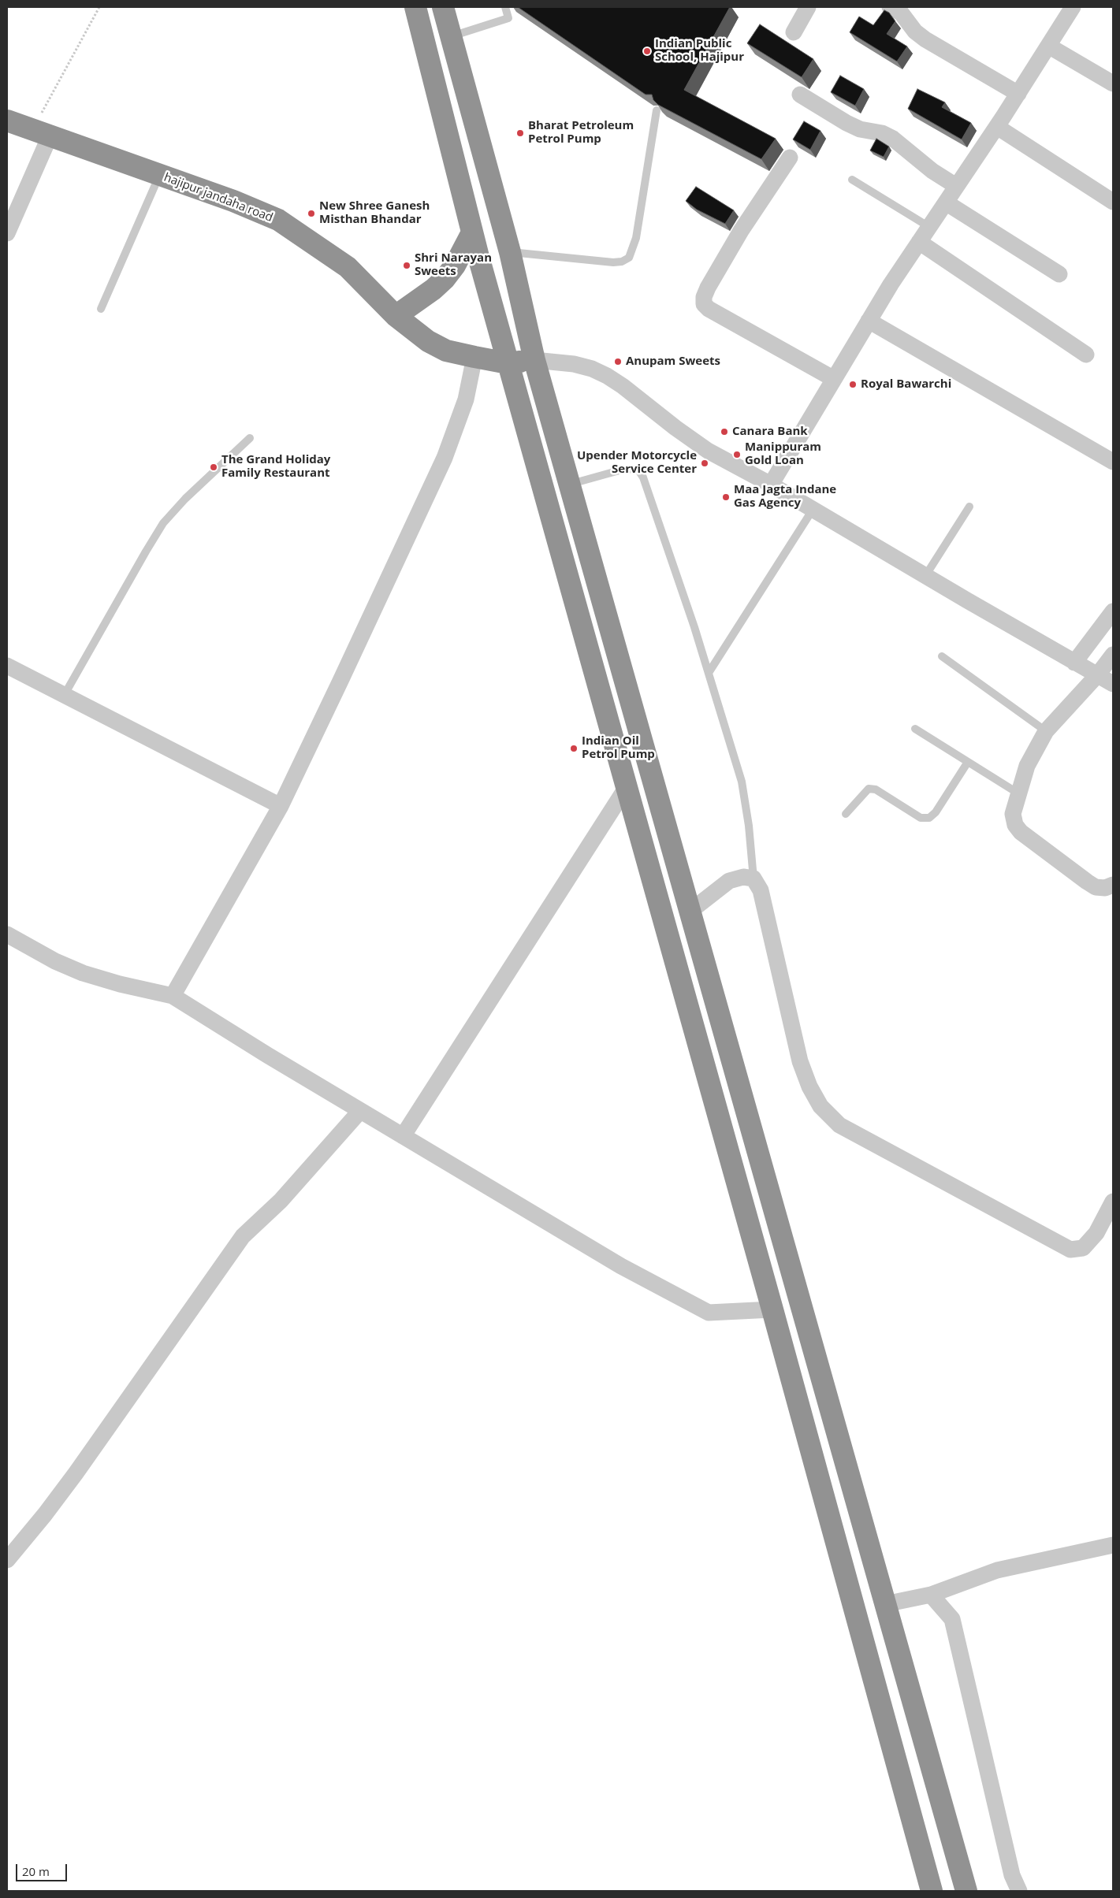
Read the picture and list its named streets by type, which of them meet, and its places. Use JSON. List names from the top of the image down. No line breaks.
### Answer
{"streets":{"highway":["hajipur jandaha road"]},"places":["Indian Public School, Hajipur","Bharat Petroleum Petrol Pump","New Shree Ganesh Misthan Bhandar","Shri Narayan Sweets","Anupam Sweets","Royal Bawarchi","Canara Bank","Manippuram Gold Loan","Upender Motorcycle Service Center","The Grand Holiday Family Restaurant","Maa Jagta Indane Gas Agency","Indian Oil Petrol Pump"],"scale_bar":"20 m"}
